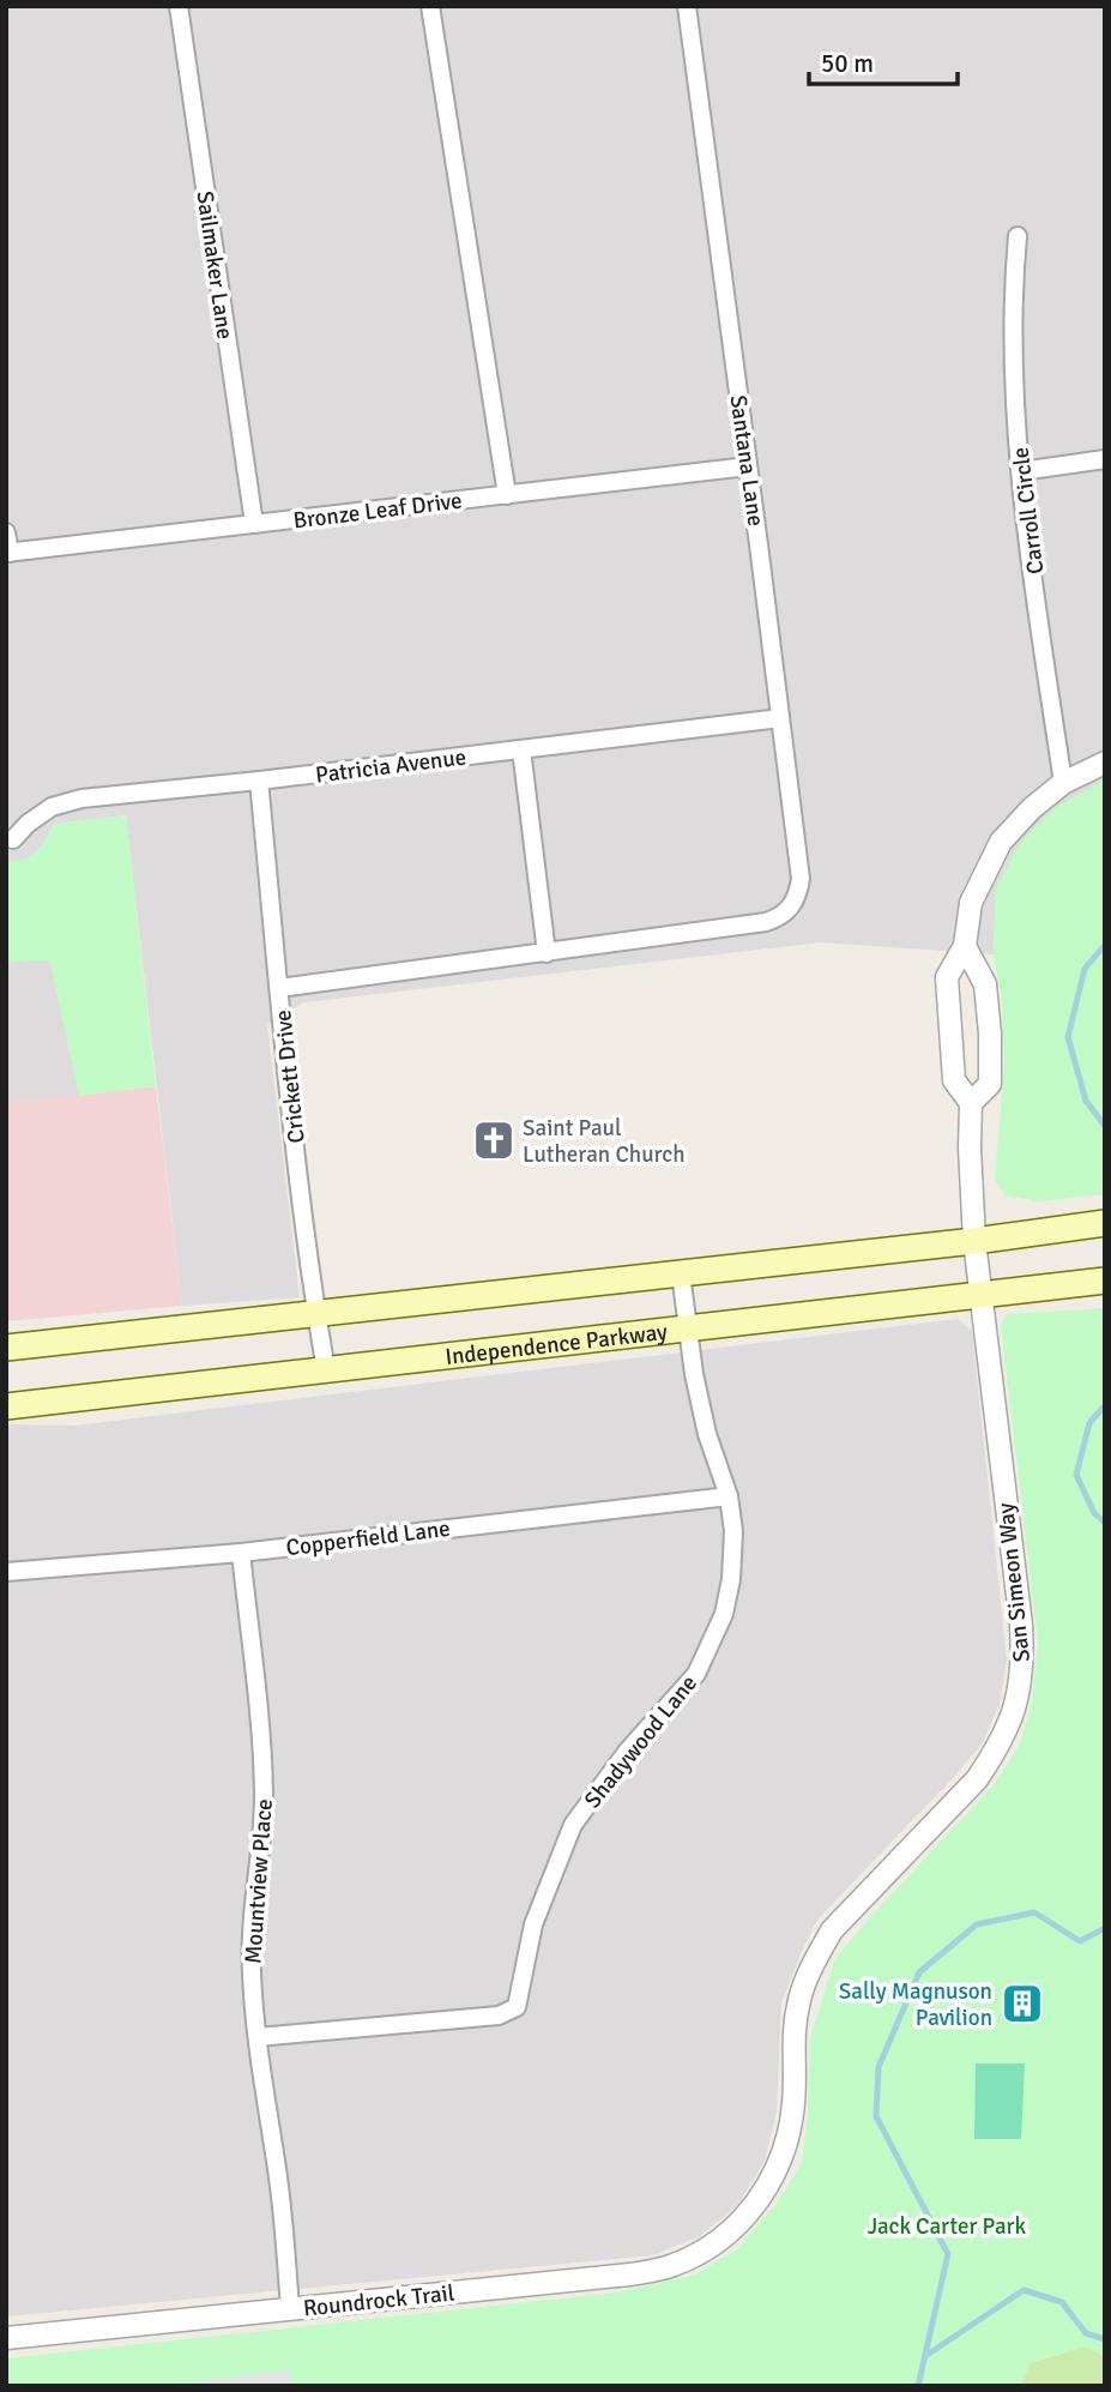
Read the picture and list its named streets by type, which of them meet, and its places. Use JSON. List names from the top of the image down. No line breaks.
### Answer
{"streets":{"main road":["Independence Parkway"],"street":["Sailmaker Lane","Santana Lane","Bronze Leaf Drive","Carroll Circle","Patricia Avenue","Crickett Drive","Copperfield Lane","San Simeon Way","Shadywood Lane","Mountview Place","Roundrock Trail"]},"crossings":[["Sailmaker Lane","Bronze Leaf Drive"],["Santana Lane","Bronze Leaf Drive"],["Santana Lane","Patricia Avenue"],["Carroll Circle","San Simeon Way"],["Patricia Avenue","Crickett Drive"],["Crickett Drive","Independence Parkway"],["Independence Parkway","San Simeon Way"],["Independence Parkway","Shadywood Lane"],["Copperfield Lane","Shadywood Lane"],["Copperfield Lane","Mountview Place"],["San Simeon Way","Roundrock Trail"],["Shadywood Lane","Mountview Place"],["Mountview Place","Roundrock Trail"]],"parks":["Jack Carter Park"],"places":{"church":["Saint Paul Lutheran Church"],"building":["Sally Magnuson Pavilion"]},"scale_bar":"50 m"}
